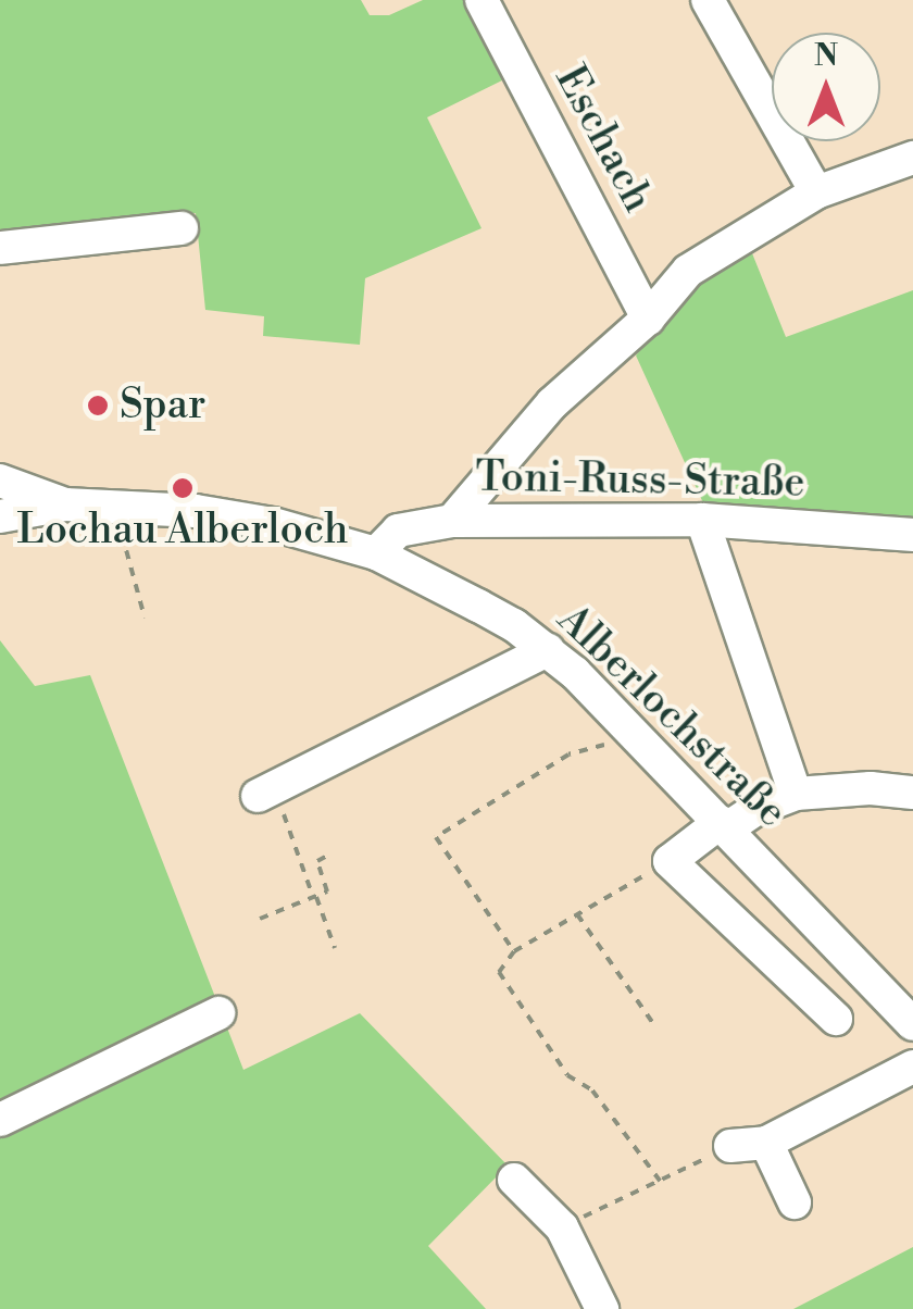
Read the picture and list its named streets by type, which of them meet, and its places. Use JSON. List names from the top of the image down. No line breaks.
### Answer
{"streets":{"street":["Eschach","Toni-Russ-Straße","Alberlochstraße"]},"crossings":[["Toni-Russ-Straße","Alberlochstraße"]],"places":["Spar","Lochau Alberloch"],"north":"top"}
